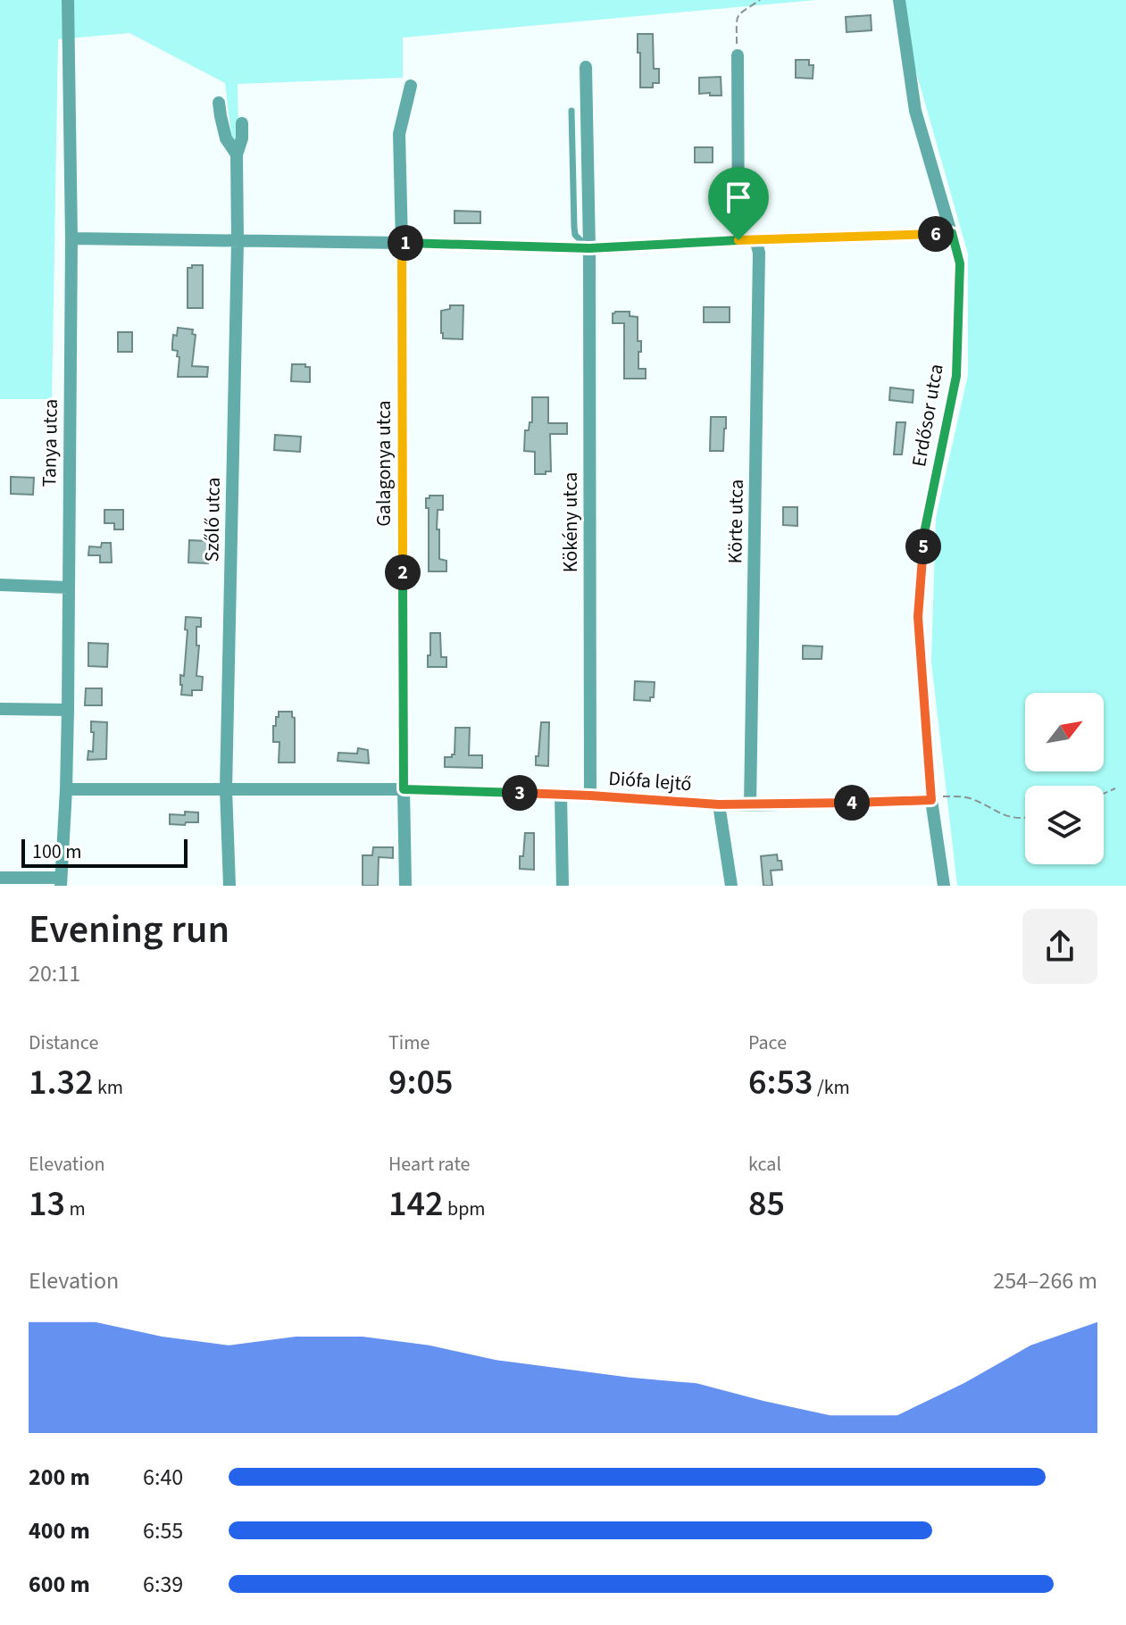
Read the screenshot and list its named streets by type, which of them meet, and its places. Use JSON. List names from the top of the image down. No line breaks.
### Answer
{"streets":{"street":["Erdősor utca","Tanya utca","Galagonya utca","Szőlő utca","Körte utca","Kökény utca","Diófa lejtő"]},"crossings":[["Erdősor utca","Diófa lejtő"],["Tanya utca","Diófa lejtő"],["Galagonya utca","Diófa lejtő"],["Szőlő utca","Diófa lejtő"],["Körte utca","Diófa lejtő"],["Kökény utca","Diófa lejtő"]],"scale_bar":"100 m","north":"top right","page":{"pins":["6","1","5","2","3","4"],"scale":"100 m","heading":["Evening run","20:11"],"stats":[["Distance","1.32 km"],["Time","9:05"],["Pace","6:53 /km"],["Elevation","13 m"],["Heart rate","142 bpm"],["kcal","85"]],"chart":["Elevation","254–266 m"],"list":[{"name":"200 m","note":"6:40"},{"name":"400 m","note":"6:55"},{"name":"600 m","note":"6:39"}]}}
